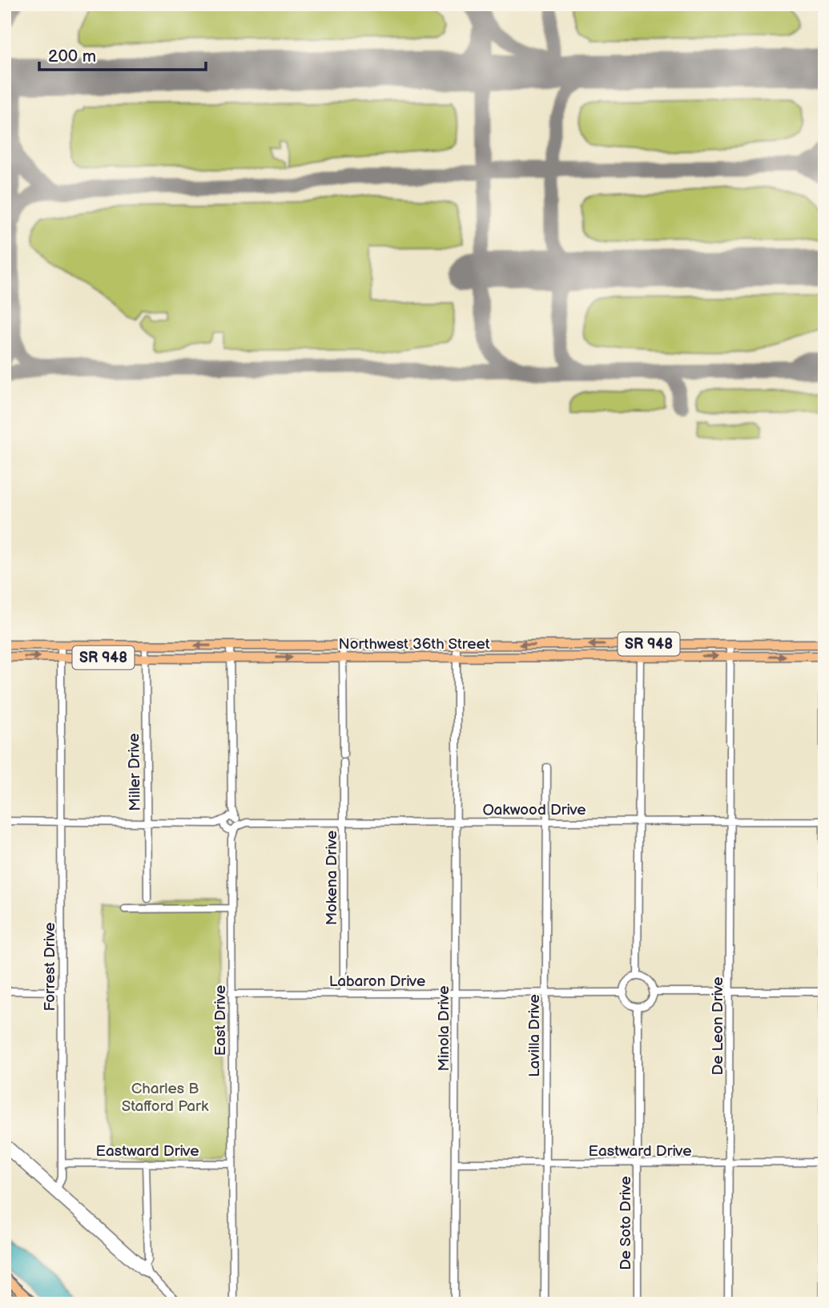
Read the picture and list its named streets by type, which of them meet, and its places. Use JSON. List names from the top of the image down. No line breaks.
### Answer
{"streets":{"main road":["Northwest 36th Street","SR 948"],"street":["Miller Drive","Oakwood Drive","Mokena Drive","Forrest Drive","Labaron Drive","East Drive","De Leon Drive","Minola Drive","Lavilla Drive","Eastward Drive","De Soto Drive"]},"crossings":[["Northwest 36th Street","Miller Drive"],["Northwest 36th Street","Forrest Drive"],["Northwest 36th Street","De Leon Drive"],["Northwest 36th Street","Minola Drive"],["Oakwood Drive","Mokena Drive"],["Oakwood Drive","East Drive"],["Oakwood Drive","De Leon Drive"],["Oakwood Drive","Minola Drive"],["Oakwood Drive","Lavilla Drive"],["Mokena Drive","Labaron Drive"],["Forrest Drive","Eastward Drive"],["Labaron Drive","East Drive"],["Labaron Drive","Minola Drive"],["Labaron Drive","Lavilla Drive"],["Labaron Drive","De Soto Drive"],["East Drive","Eastward Drive"],["De Leon Drive","Eastward Drive"],["Minola Drive","Eastward Drive"],["Lavilla Drive","Eastward Drive"],["Eastward Drive","De Soto Drive"]],"parks":["Charles B Stafford Park"],"scale_bar":"200 m"}
